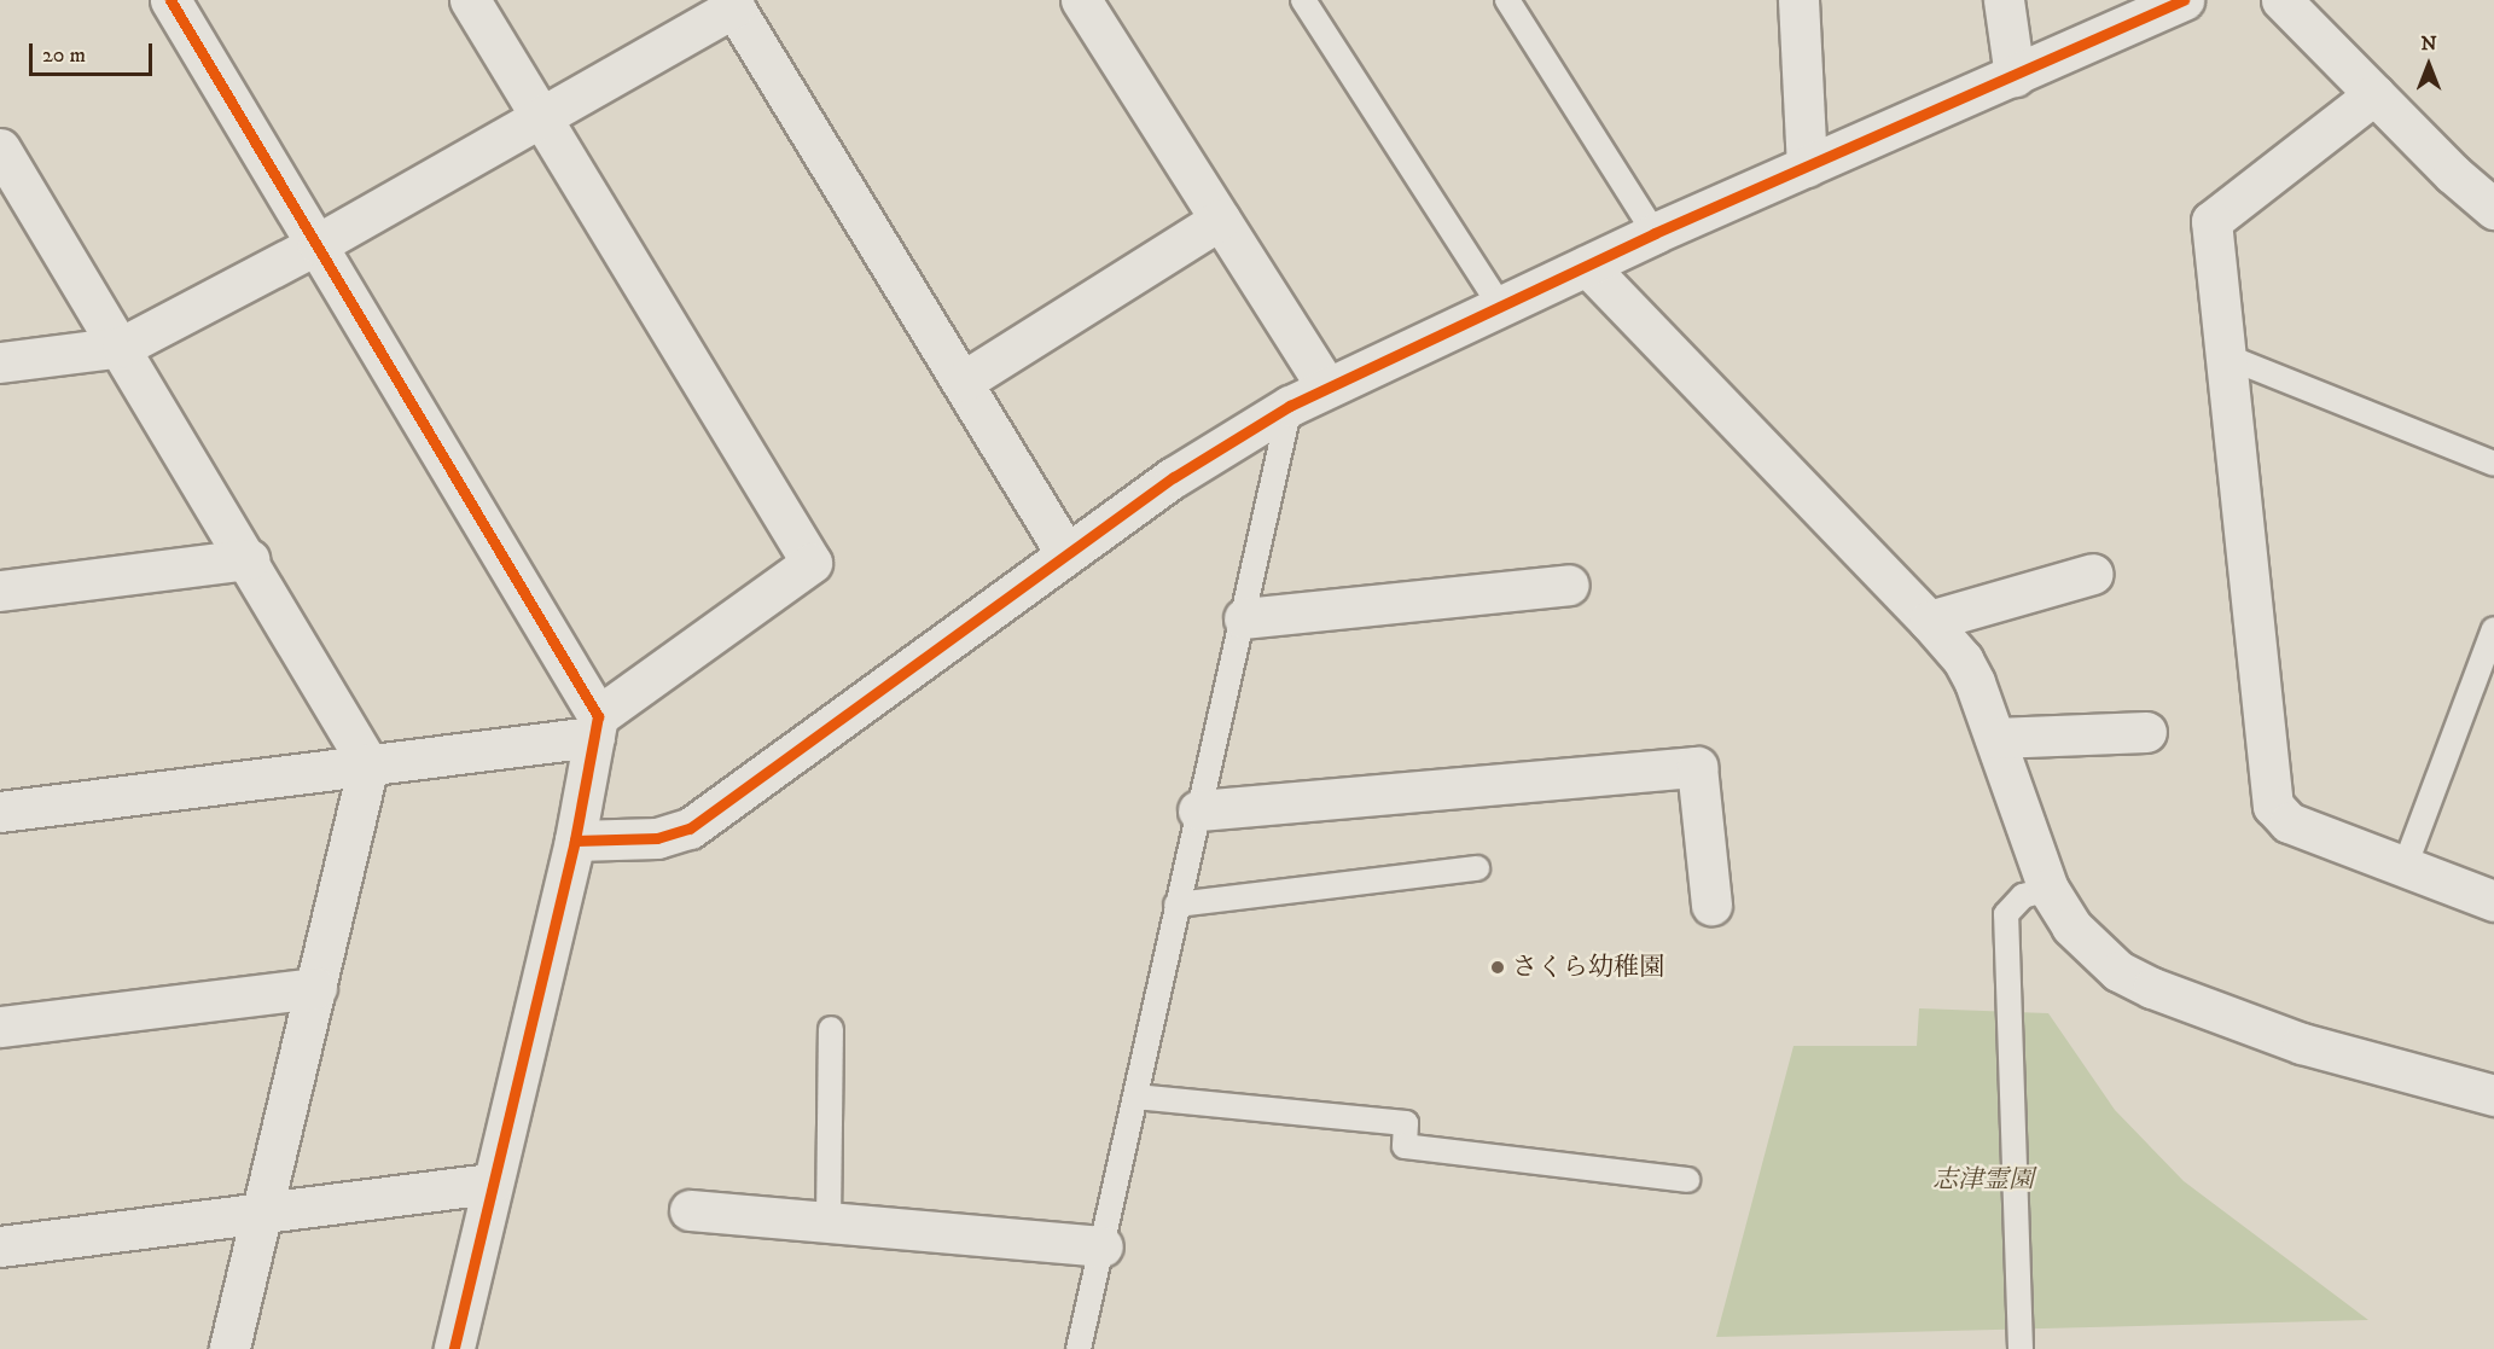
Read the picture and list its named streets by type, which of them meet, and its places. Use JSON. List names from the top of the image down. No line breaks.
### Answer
{"parks":["志津霊園"],"places":["さくら幼稚園"],"scale_bar":"20 m","north":"top"}
